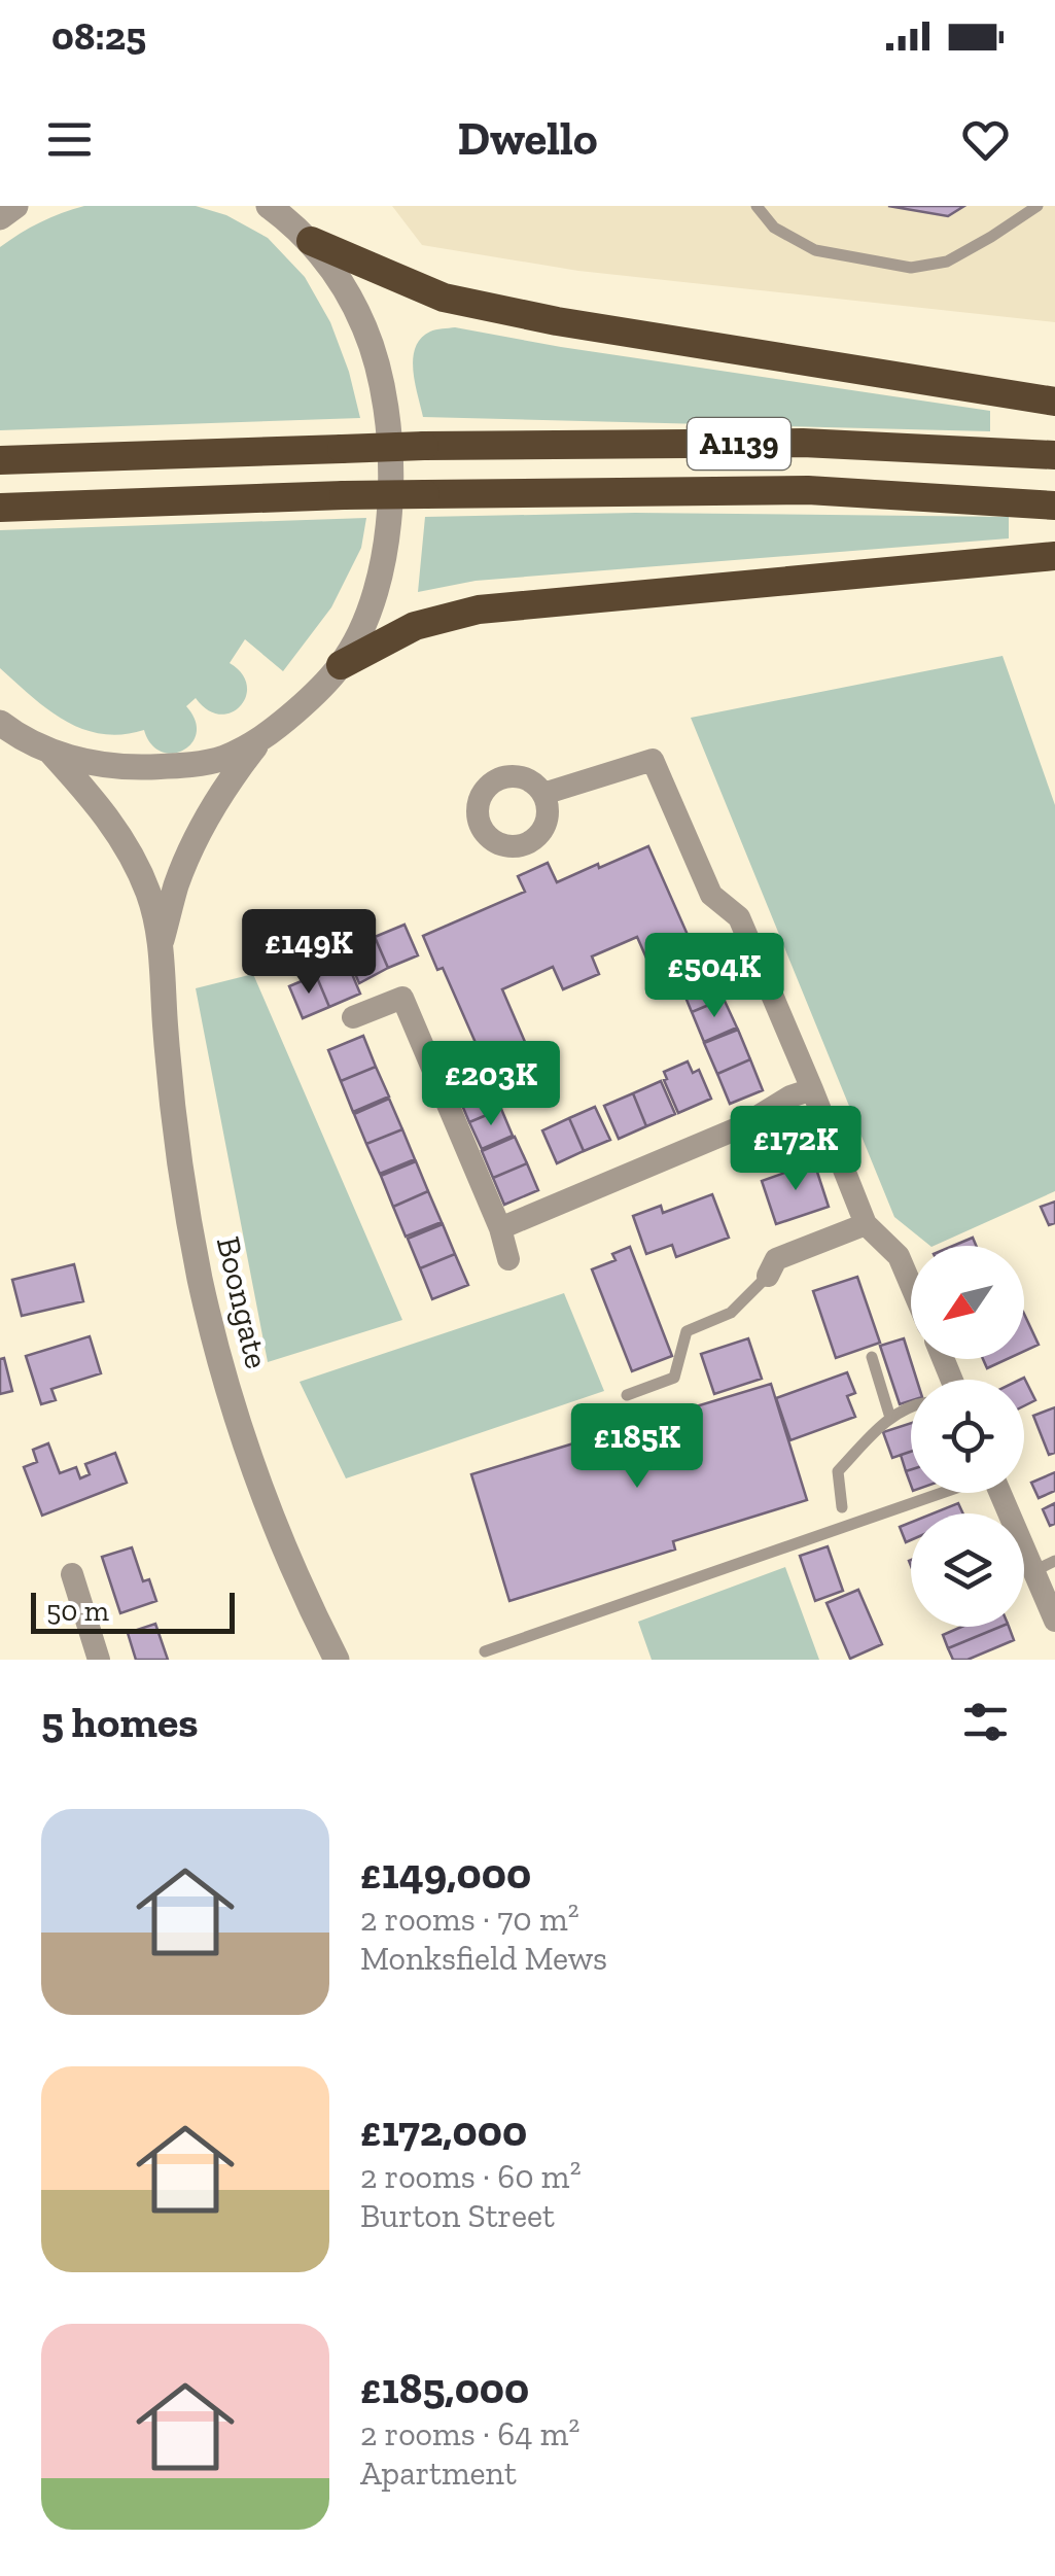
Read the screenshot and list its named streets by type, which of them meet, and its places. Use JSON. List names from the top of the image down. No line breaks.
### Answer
{"streets":{"highway":["A1139"],"street":["Boongate"]},"scale_bar":"50 m","north":"bottom left","page":{"status":"08:25","header":"Dwello","price":["£149K","£504K","£203K","£172K","£185K"],"scale":"50 m","heading":"5 homes","list":[{"name":"£149,000","note":"2 rooms · 70 m² · Monksfield Mews"},{"name":"£172,000","note":"2 rooms · 60 m² · Burton Street"},{"name":"£185,000","note":"2 rooms · 64 m² · Apartment"}]}}
